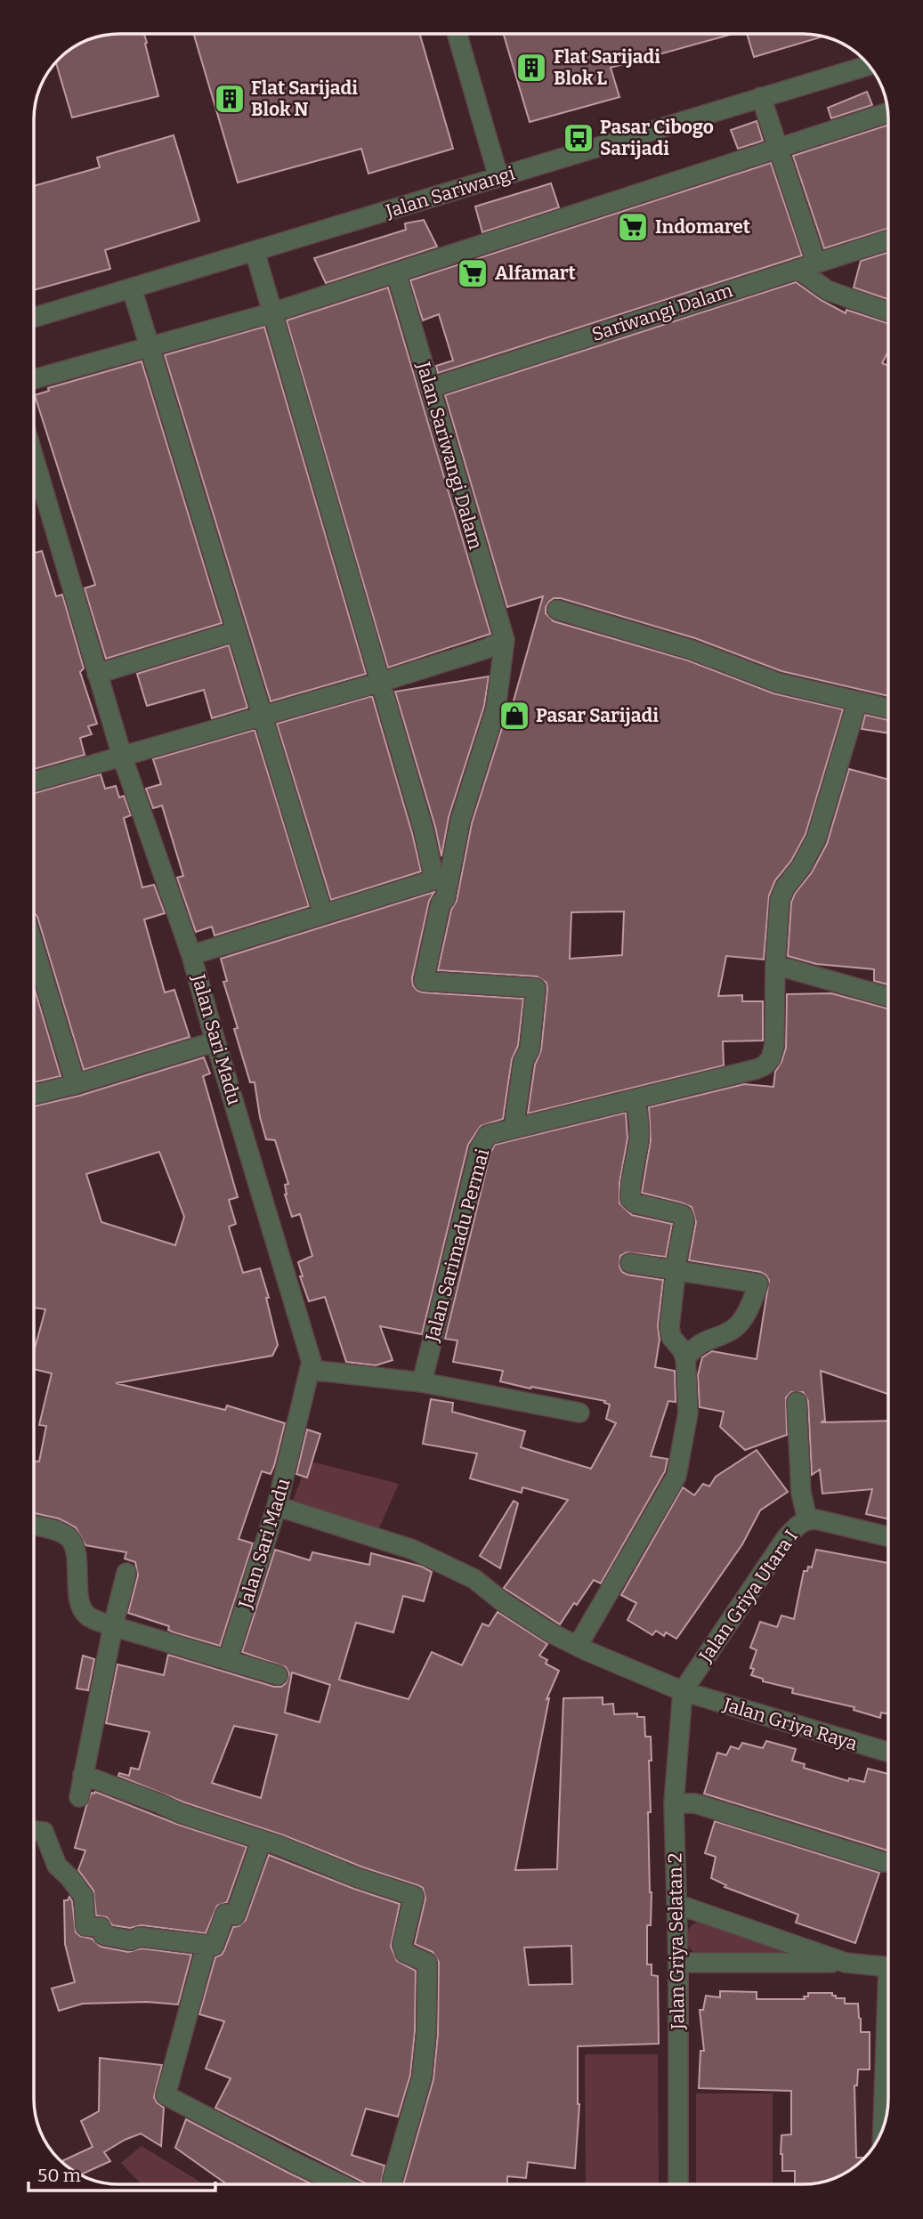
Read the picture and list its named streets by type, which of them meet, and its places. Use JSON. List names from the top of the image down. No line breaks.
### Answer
{"streets":{"street":["Jalan Sariwangi","Sariwangi Dalam","Jalan Sariwangi Dalam","Jalan Sari Madu","Jalan Sarimadu Permai","Jalan Griya Utara I","Jalan Griya Raya","Jalan Griya Selatan 2"]},"crossings":[["Sariwangi Dalam","Jalan Sariwangi Dalam"],["Jalan Sari Madu","Jalan Griya Raya"],["Jalan Griya Utara I","Jalan Griya Raya"],["Jalan Griya Utara I","Jalan Griya Selatan 2"],["Jalan Griya Raya","Jalan Griya Selatan 2"]],"places":{"building":["Flat Sarijadi Blok L","Flat Sarijadi Blok N"],"bus stop":["Pasar Cibogo Sarijadi"],"supermarket":["Indomaret","Alfamart"],"shop":["Pasar Sarijadi"]},"scale_bar":"50 m"}
